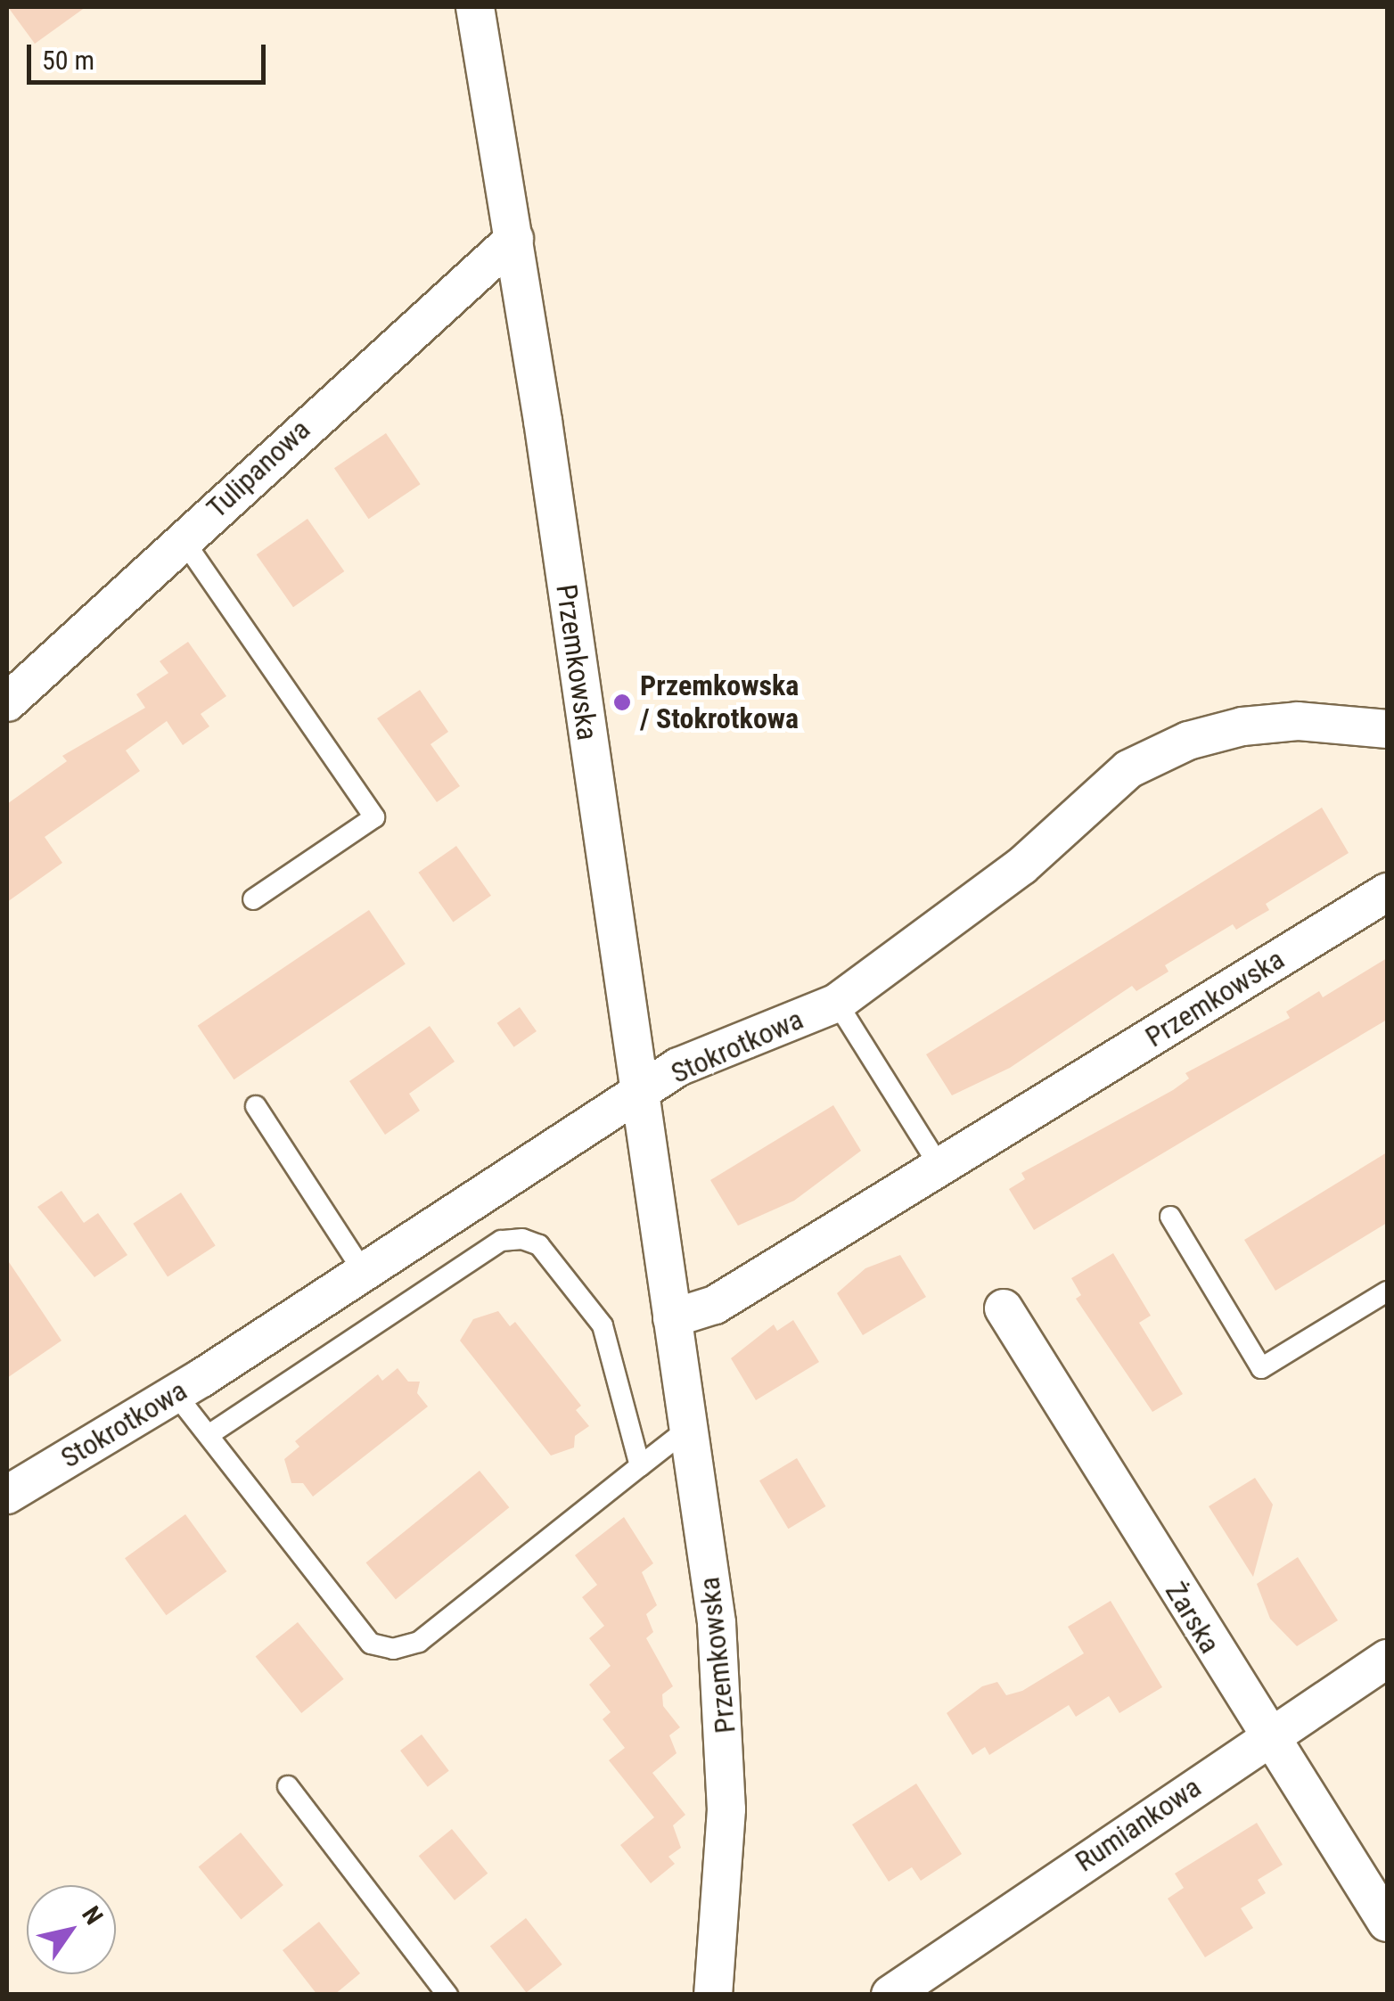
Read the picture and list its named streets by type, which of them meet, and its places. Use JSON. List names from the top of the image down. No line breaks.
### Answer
{"streets":{"street":["Tulipanowa","Przemkowska","Stokrotkowa","Żarska","Rumiankowa"]},"crossings":[["Tulipanowa","Przemkowska"],["Przemkowska","Stokrotkowa"],["Żarska","Rumiankowa"]],"places":["Przemkowska / Stokrotkowa"],"scale_bar":"50 m","north":"top right"}
